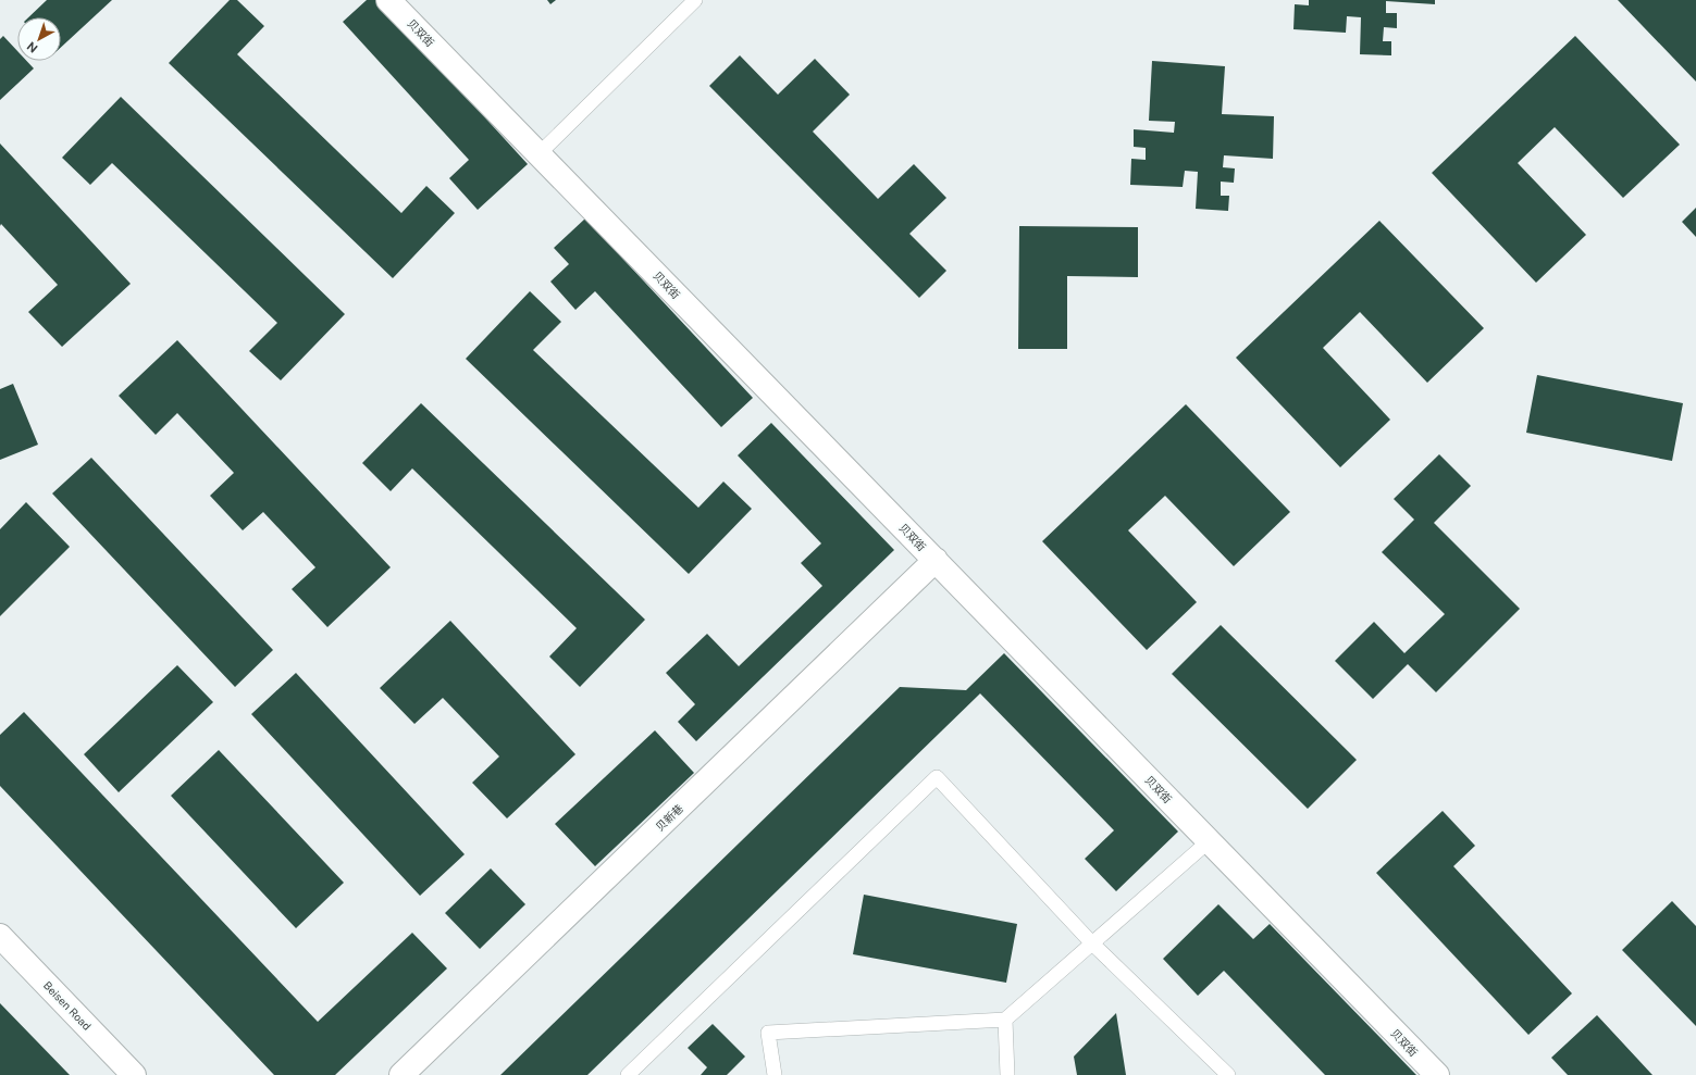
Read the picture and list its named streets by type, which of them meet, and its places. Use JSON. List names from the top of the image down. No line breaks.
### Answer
{"streets":{"street":["贝双街","贝新巷","Beisen Road"]},"crossings":[["贝双街","贝新巷"]],"north":"bottom left"}
